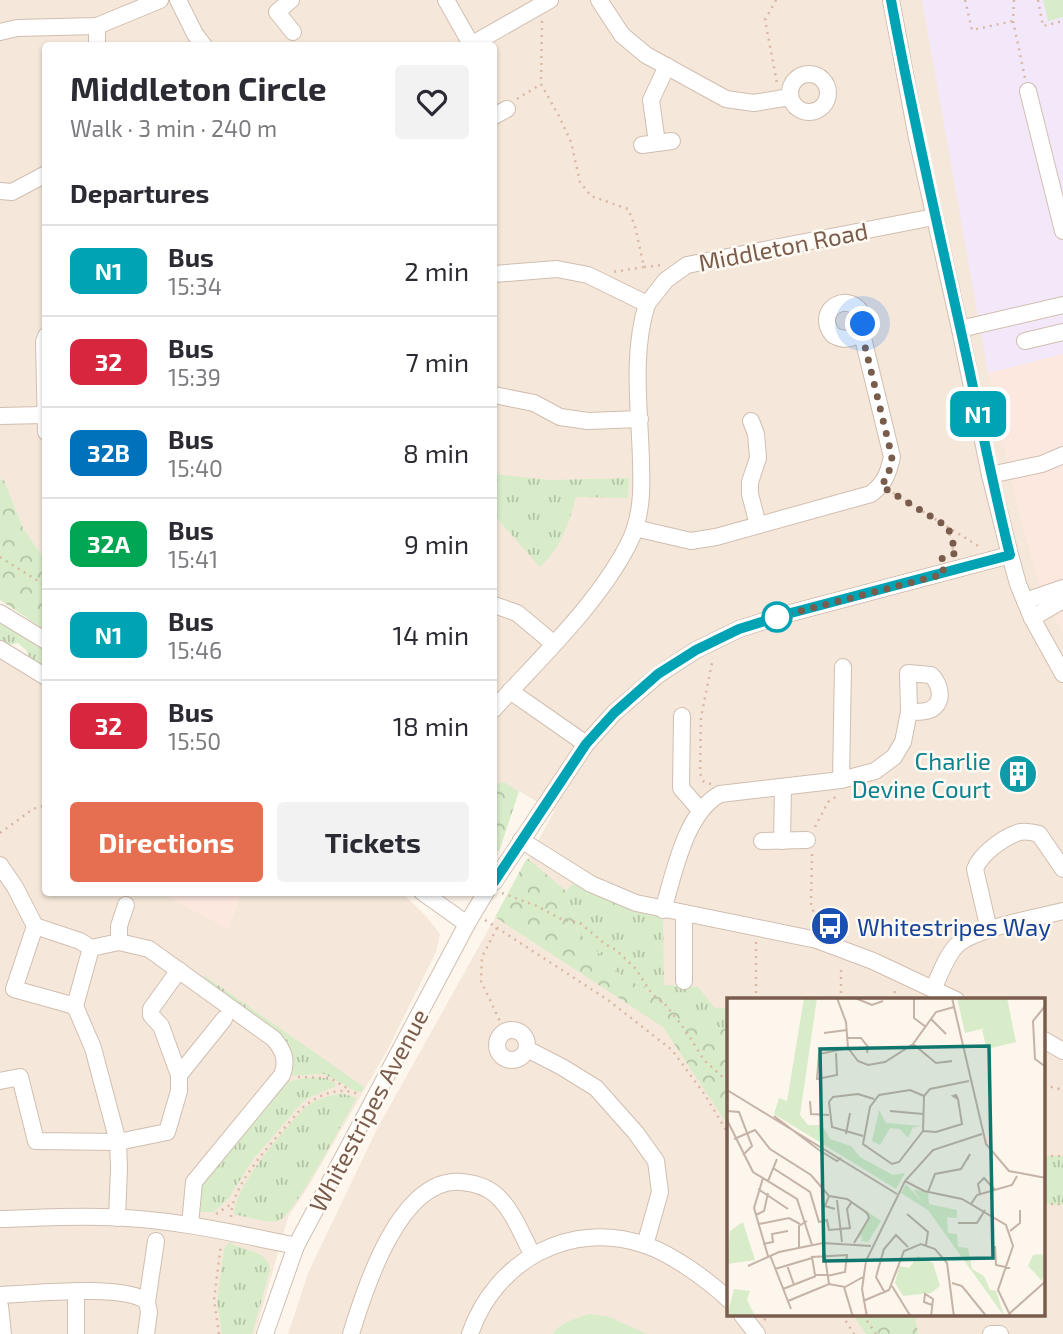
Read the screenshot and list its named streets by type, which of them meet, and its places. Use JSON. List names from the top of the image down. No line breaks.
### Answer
{"streets":{"street":["Middleton Road","Whitestripes Avenue"]},"places":{"building":["Charlie Devine Court"],"bus stop":["Whitestripes Way"]},"lines":["bus line N1"],"page":{"on_map":"N1","heading":[["Middleton Circle","Walk · 3 min · 240 m"],"Departures"],"list":[{"mark":"N1","name":"Bus","note":"15:34","value":"2 min"},{"mark":"32","name":"Bus","note":"15:39","value":"7 min"},{"mark":"32B","name":"Bus","note":"15:40","value":"8 min"},{"mark":"32A","name":"Bus","note":"15:41","value":"9 min"},{"mark":"N1","name":"Bus","note":"15:46","value":"14 min"},{"mark":"32","name":"Bus","note":"15:50","value":"18 min"}],"buttons":["Directions","Tickets"]}}
